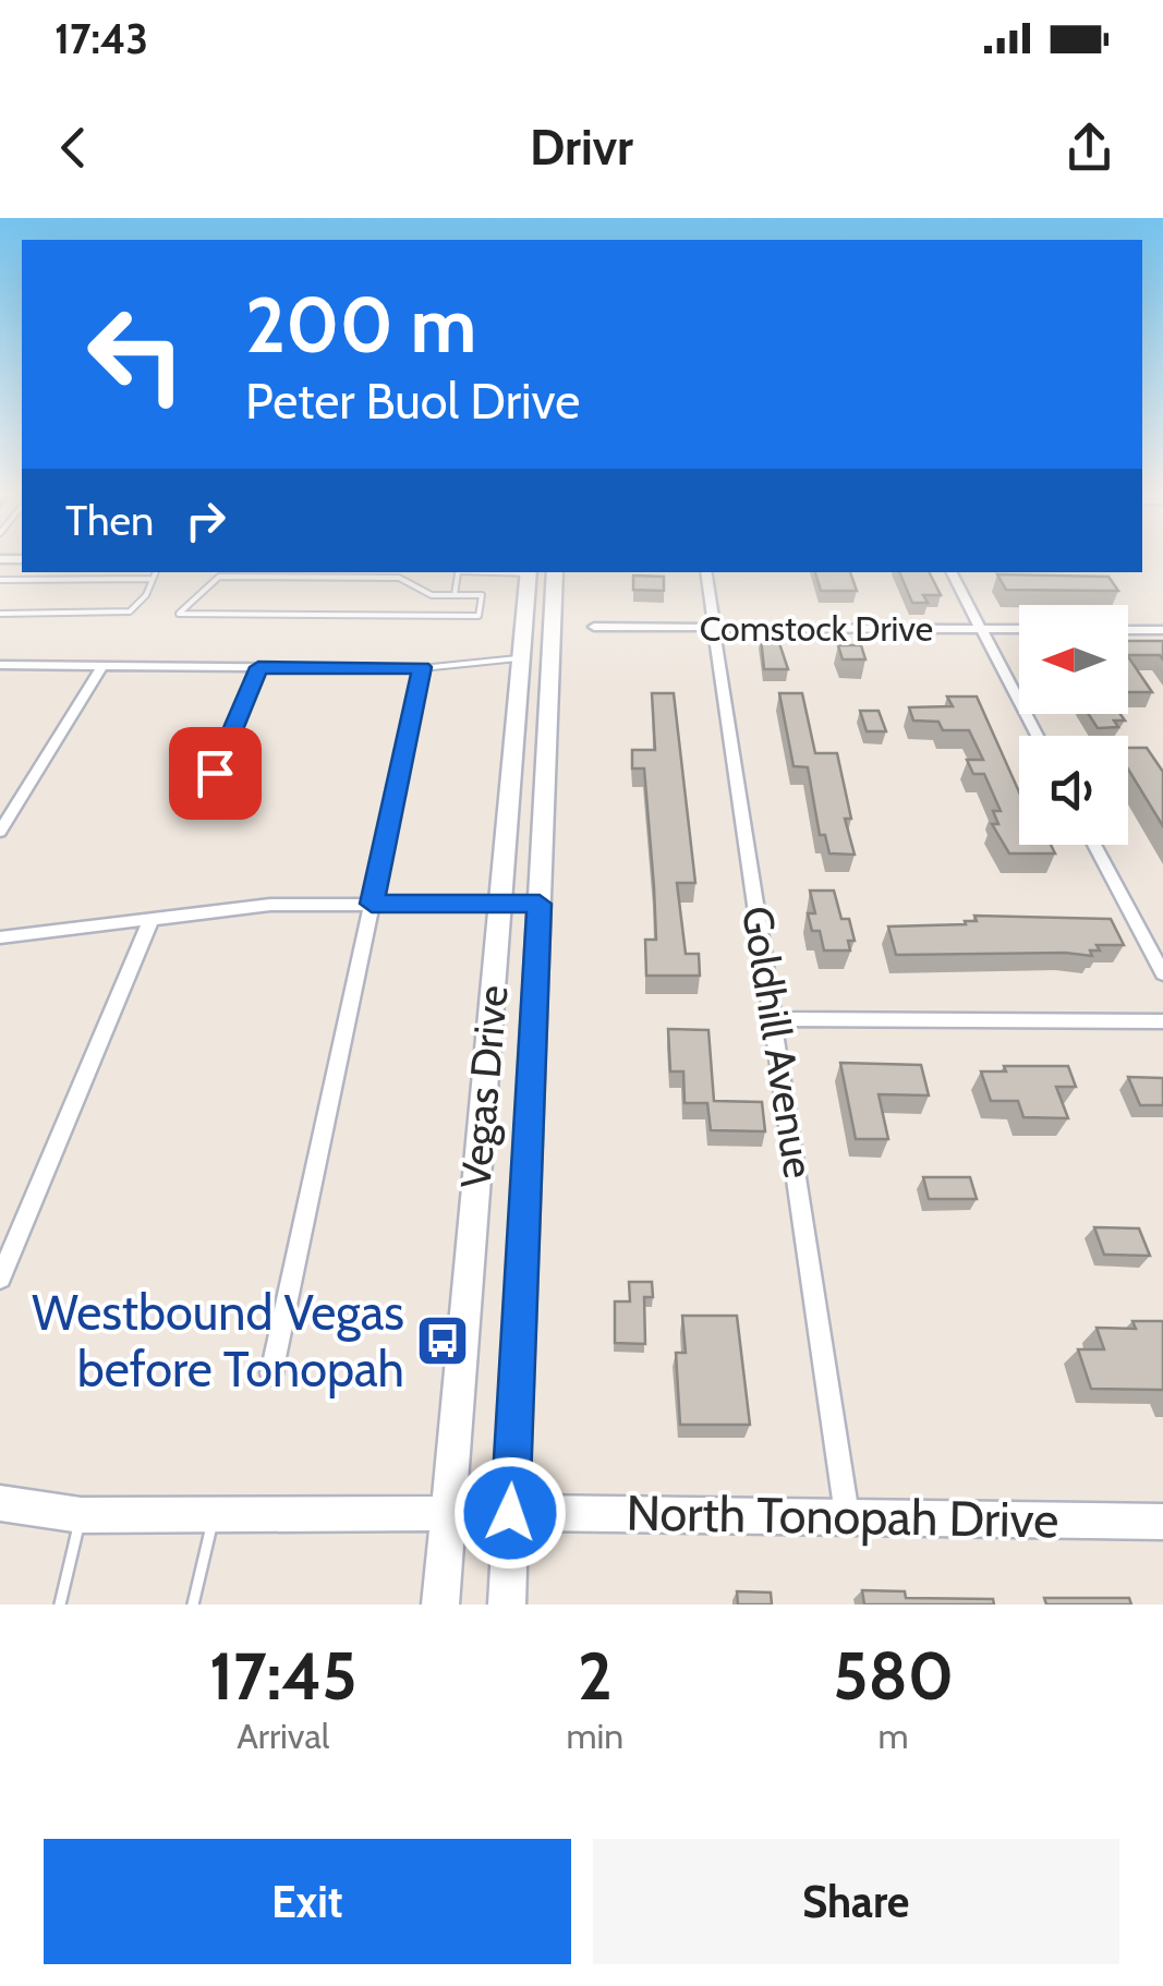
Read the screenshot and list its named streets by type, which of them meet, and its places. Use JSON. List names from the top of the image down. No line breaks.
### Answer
{"streets":{"main road":["Vegas Drive","North Tonopah Drive"],"street":["Comstock Drive","Goldhill Avenue"]},"crossings":[["Comstock Drive","Goldhill Avenue"],["Goldhill Avenue","North Tonopah Drive"],["Vegas Drive","North Tonopah Drive"]],"places":{"bus stop":["Westbound Vegas before Tonopah"]},"north":"left","page":{"status":"17:43","header":"Drivr","turn":["200 m","Peter Buol Drive"],"then":"Then","eta":["17:45","Arrival","2","min","580","m"],"buttons":["Exit","Share"]}}
